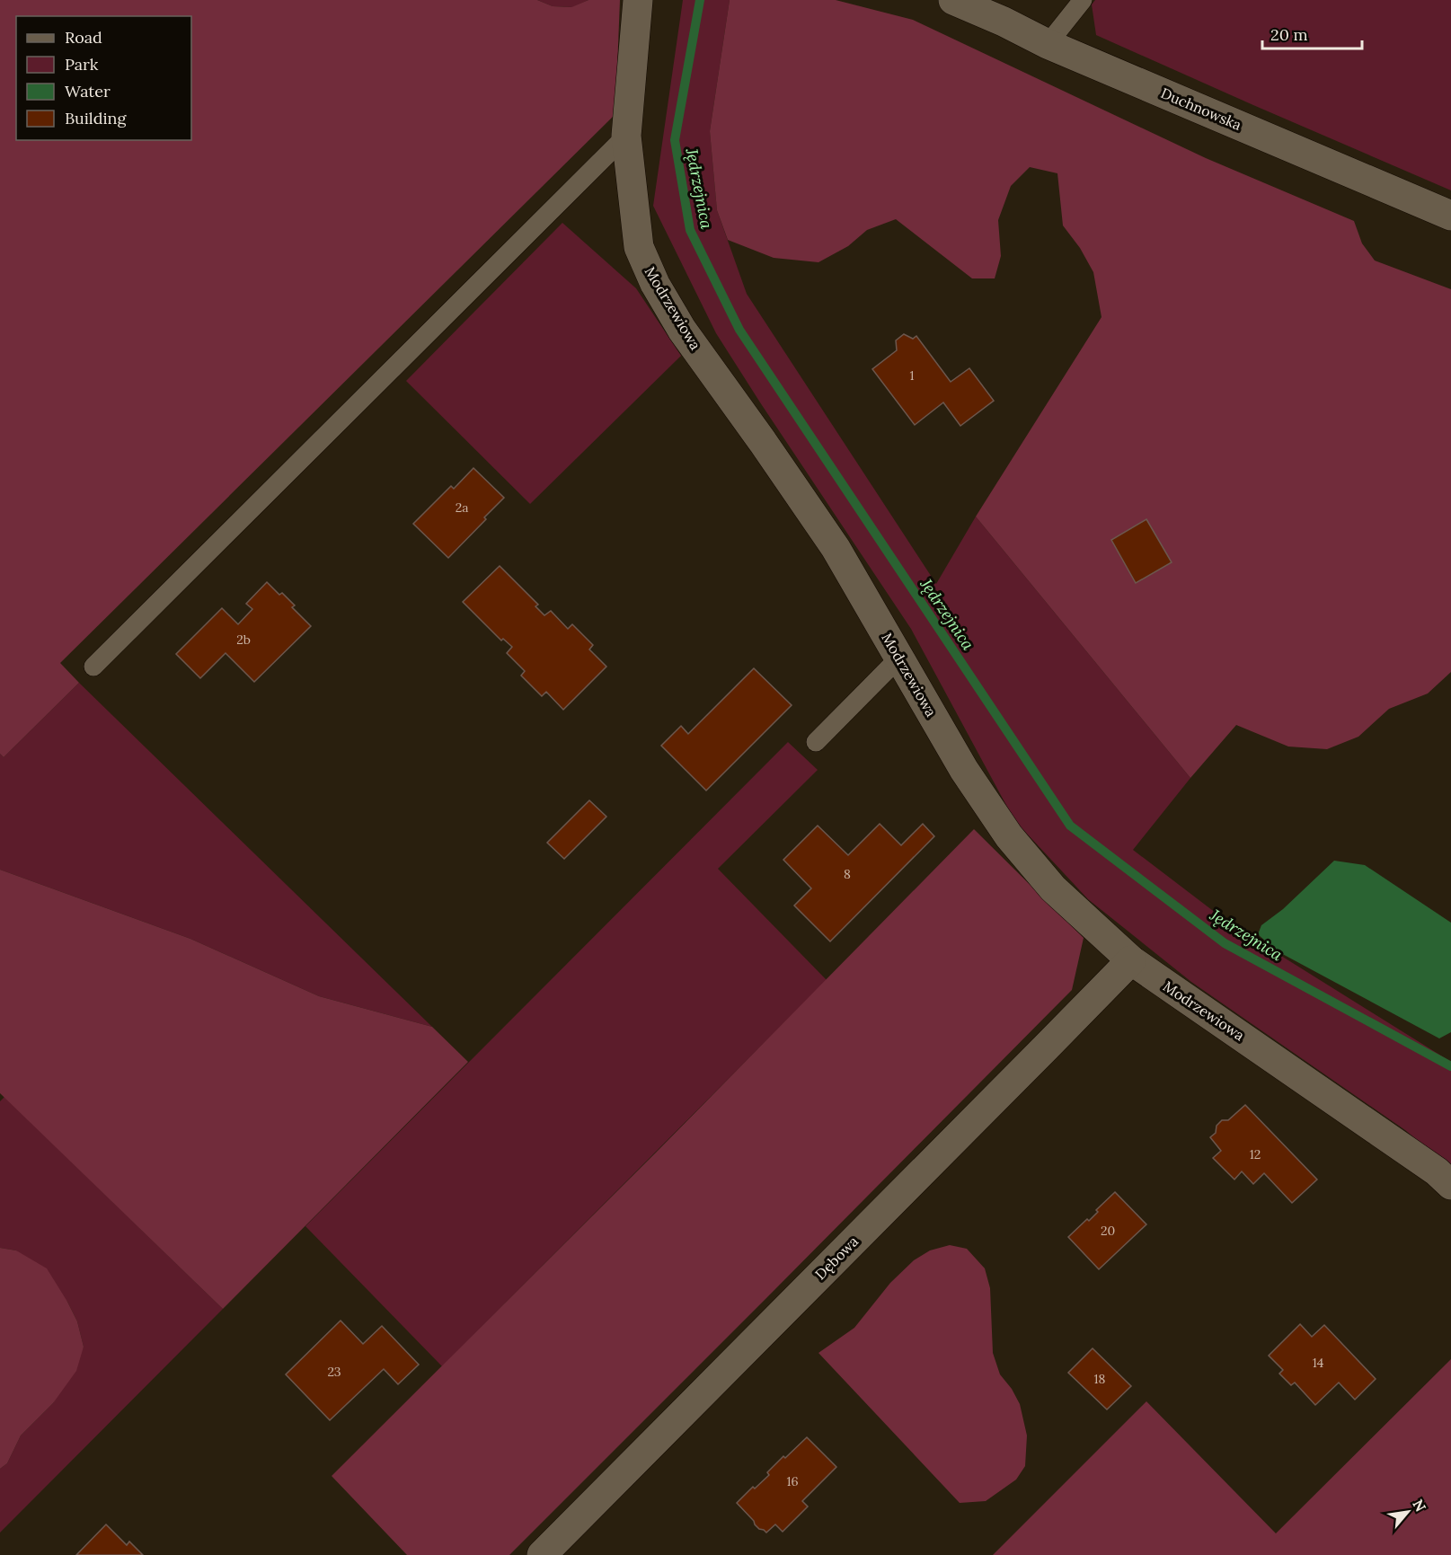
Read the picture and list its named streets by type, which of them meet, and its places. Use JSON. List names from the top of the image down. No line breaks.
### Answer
{"streets":{"street":["Duchnowska","Modrzewiowa","Dębowa"]},"crossings":[["Modrzewiowa","Dębowa"]],"water":["Jędrzejnica"],"house_numbers":["1","2a","2b","8","12","20","14","23","18","16"],"legend":["Road","Park","Water","Building"],"scale_bar":"20 m","north":"top right"}
